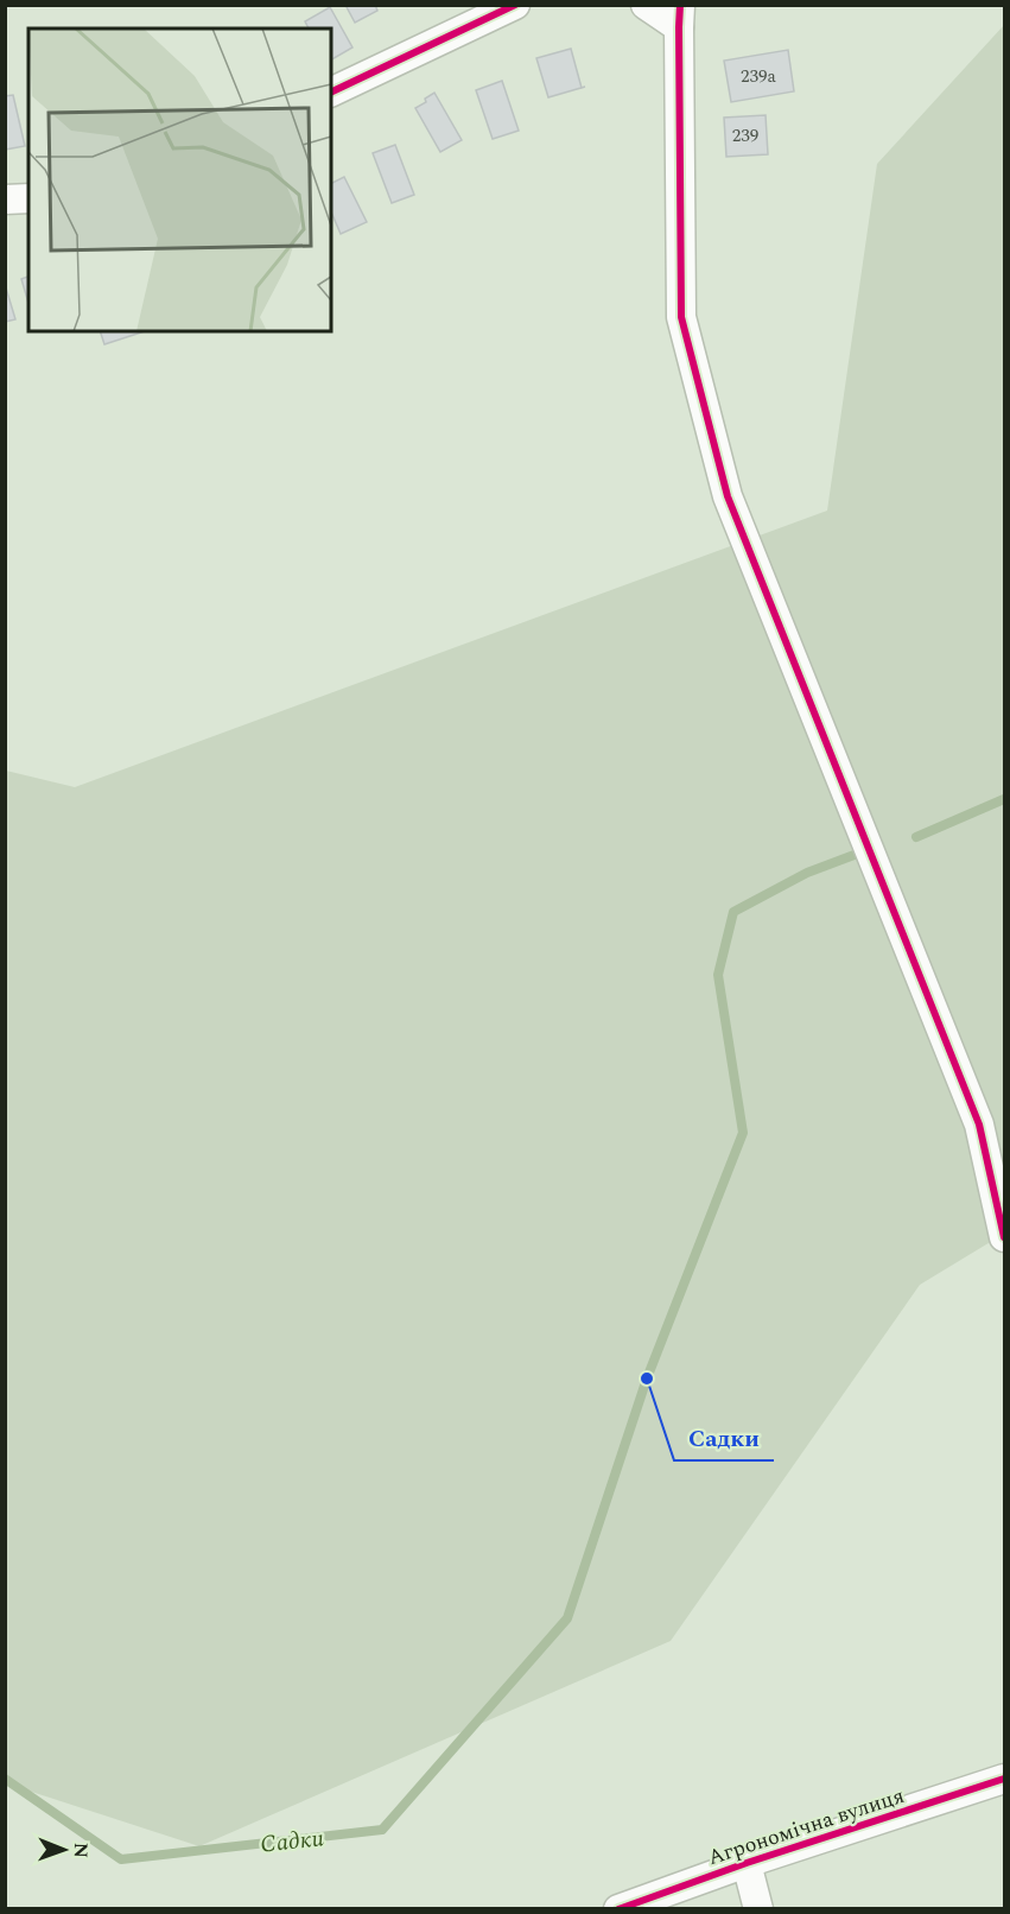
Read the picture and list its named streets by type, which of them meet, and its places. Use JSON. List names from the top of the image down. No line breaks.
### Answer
{"streets":{"street":["Агрономічна вулиця"]},"water":["Садки"],"places":["Садки"],"house_numbers":["239а","239"],"north":"right"}
